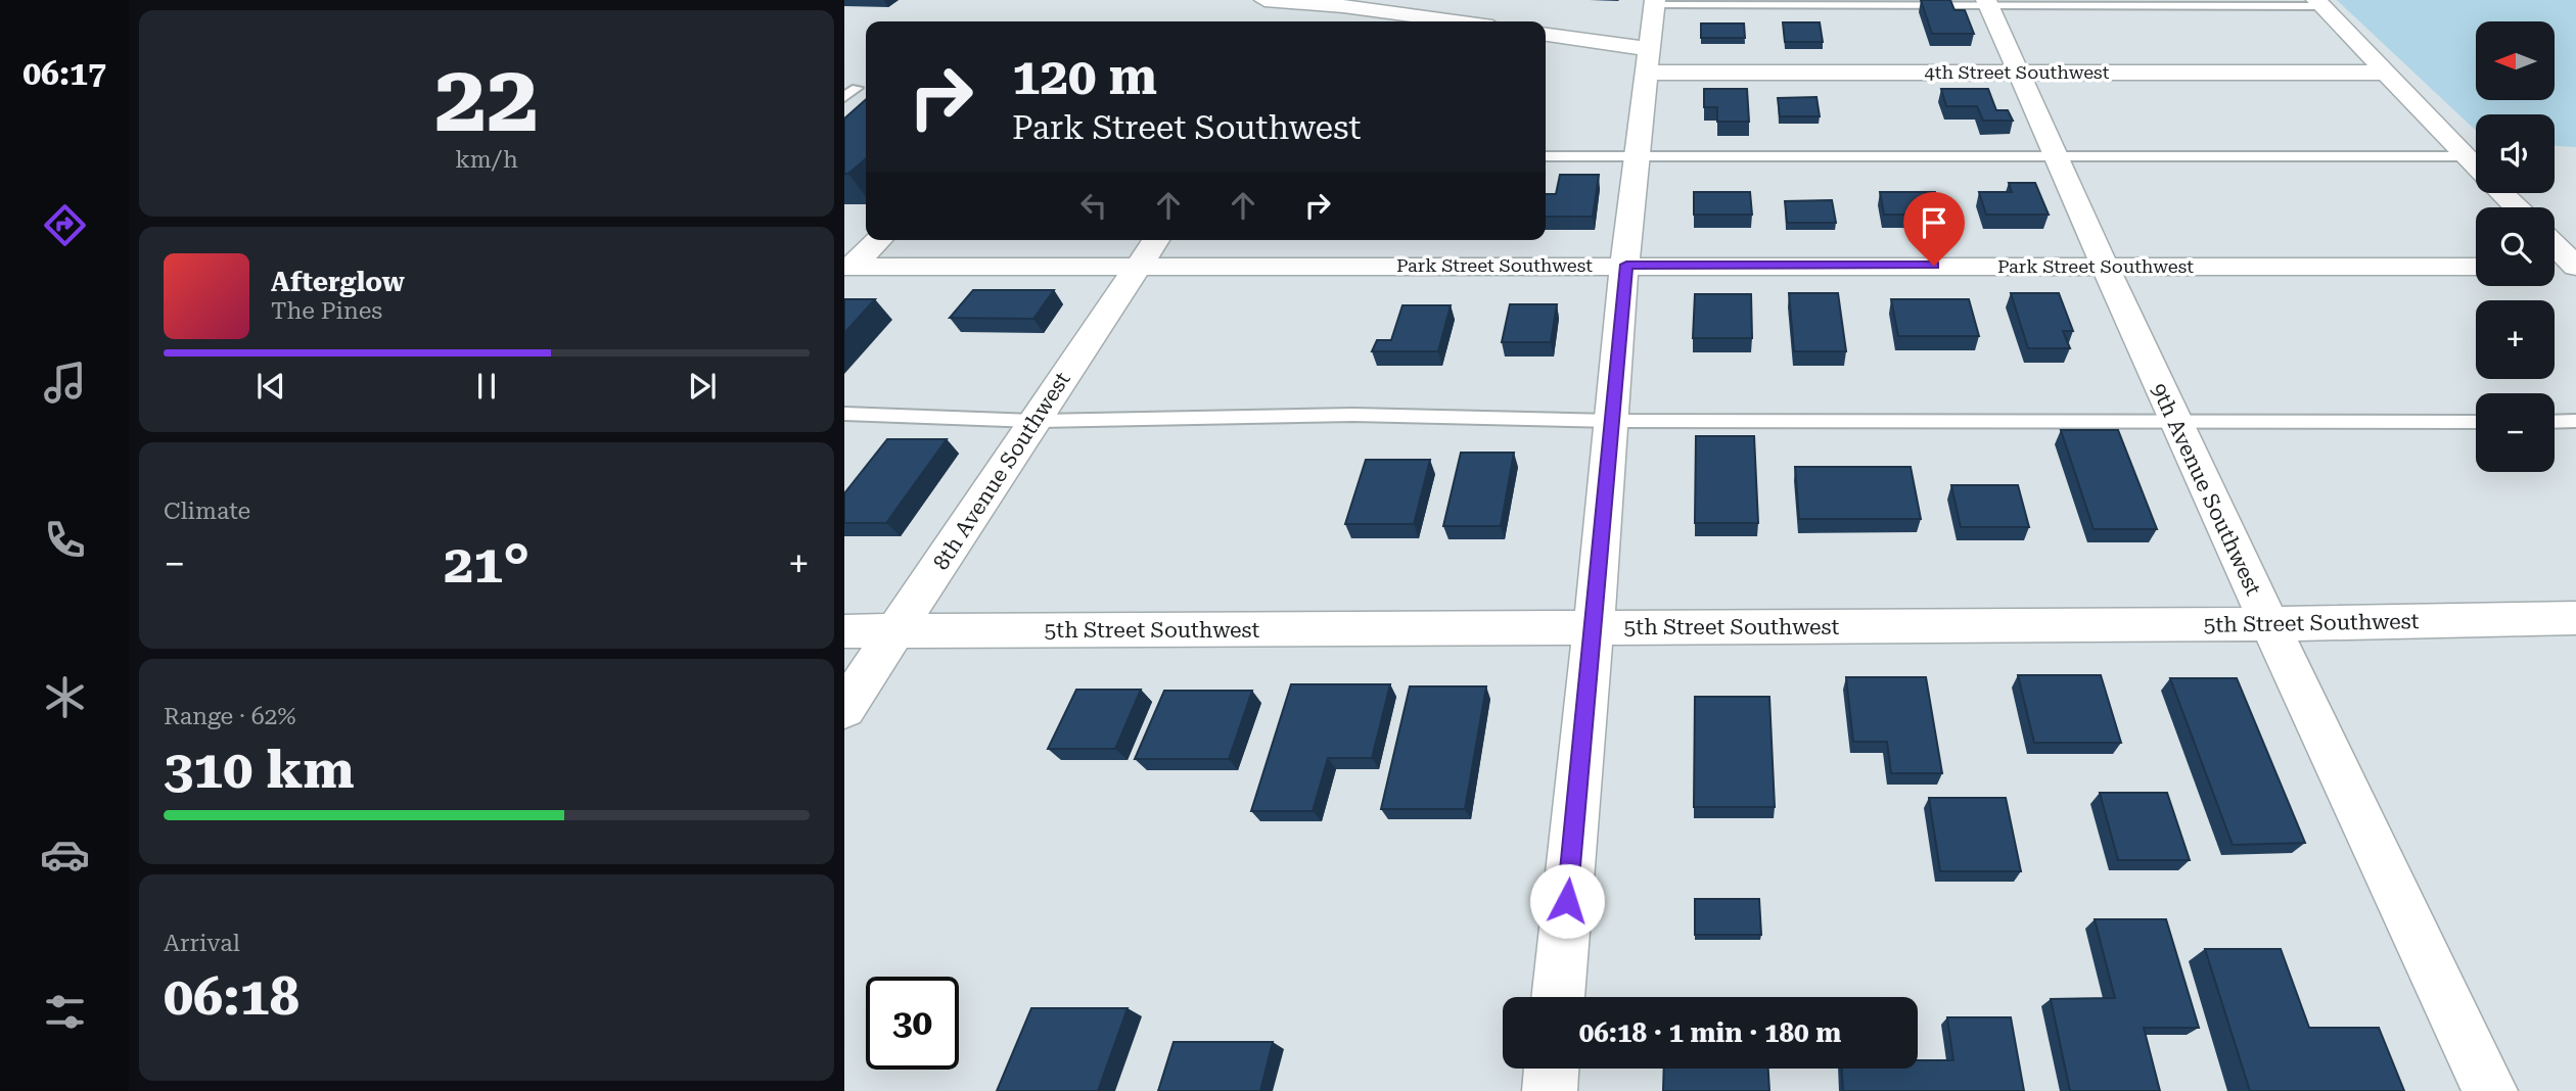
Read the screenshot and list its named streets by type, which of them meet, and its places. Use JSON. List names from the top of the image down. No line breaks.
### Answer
{"streets":{"street":["4th Street Southwest","Park Street Southwest","8th Avenue Southwest","9th Avenue Southwest","5th Street Southwest"]},"crossings":[["4th Street Southwest","9th Avenue Southwest"],["Park Street Southwest","8th Avenue Southwest"],["Park Street Southwest","9th Avenue Southwest"],["8th Avenue Southwest","5th Street Southwest"],["9th Avenue Southwest","5th Street Southwest"]],"north":"left","page":{"tabs":"06:17","tile":[["22","km/h"],"Climate",["Range · 62%","310 km"],["Arrival","06:18"]],"map_buttons":["+","−"],"turn":["120 m","Park Street Southwest"],"song":["Afterglow","The Pines"],"heat":["−","21°","+"],"limit":"30","trip":"06:18 · 1 min · 180 m"}}
